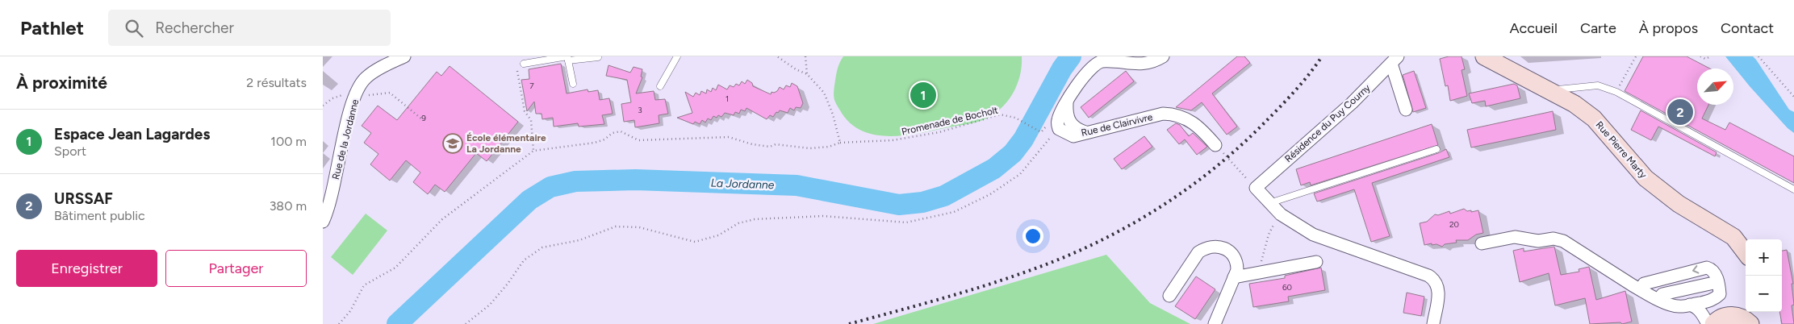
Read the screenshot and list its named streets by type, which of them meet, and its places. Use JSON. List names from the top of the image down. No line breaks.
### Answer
{"streets":{"main road":["Rue Pierre Marty"],"street":["Résidence du Puy Courny","Rue de Clairvivre","Rue de la Jordanne"],"path":["Promenade de Bocholt"]},"crossings":[["Promenade de Bocholt","Rue de Clairvivre"]],"water":["La Jordanne"],"places":{"school or university":["École élémentaire La Jordanne"]},"house_numbers":["7","1","3","9","20","60"],"north":"top right","page":{"header":"Pathlet","search":"Rechercher","nav":["Accueil","Carte","À propos","Contact"],"heading":["À proximité","2 résultats"],"pins":["1","2"],"list":[{"mark":"1","name":"Espace Jean Lagardes","note":"Sport","value":"100 m"},{"mark":"2","name":"URSSAF","note":"Bâtiment public","value":"380 m"}],"buttons":["Enregistrer","Partager"],"map_buttons":["+","−"]}}
